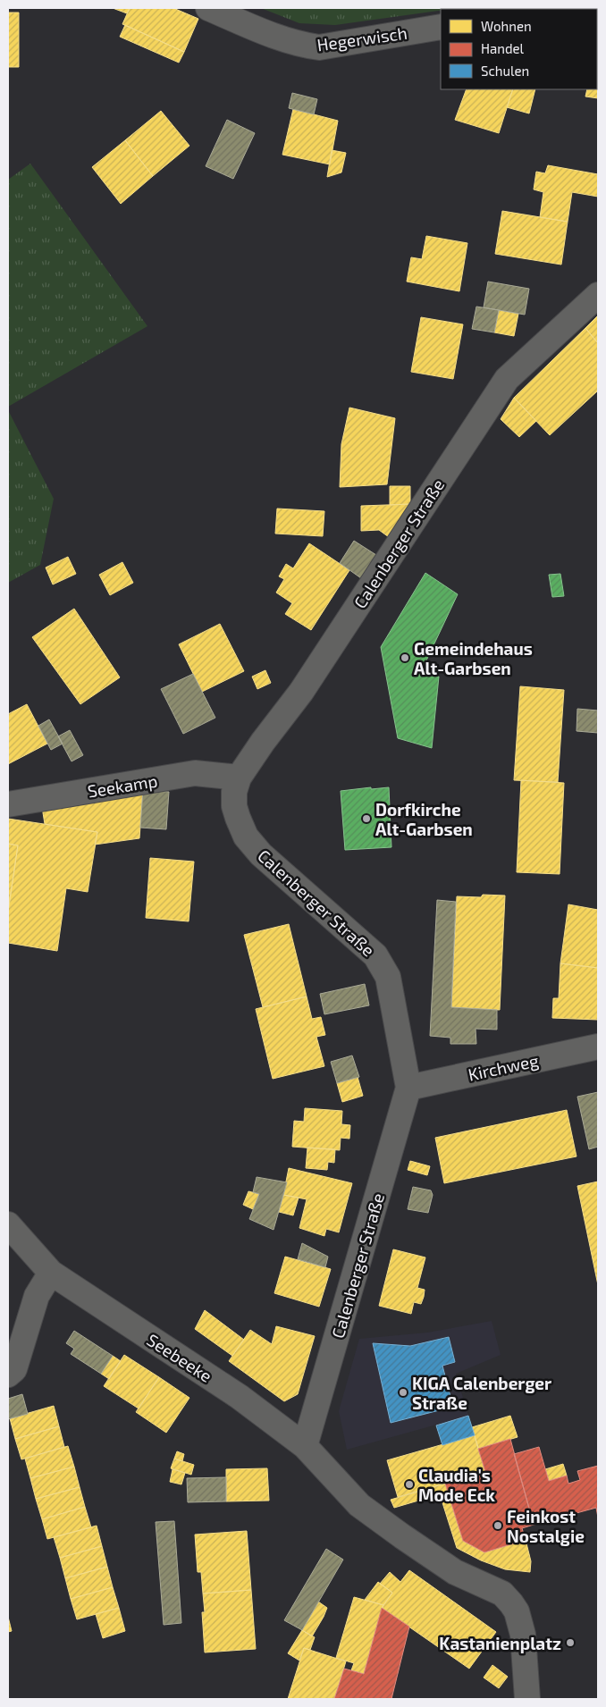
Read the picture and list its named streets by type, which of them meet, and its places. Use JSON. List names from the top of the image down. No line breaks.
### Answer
{"streets":{"street":["Hegerwisch","Calenberger Straße","Seekamp","Kirchweg","Seebeeke"]},"crossings":[["Calenberger Straße","Seekamp"],["Calenberger Straße","Kirchweg"],["Calenberger Straße","Seebeeke"]],"places":["Gemeindehaus Alt-Garbsen","Dorfkirche Alt-Garbsen","KIGA Calenberger Straße","Claudia's Mode Eck","Feinkost Nostalgie","Kastanienplatz"],"legend":["Wohnen","Handel","Schulen"]}
